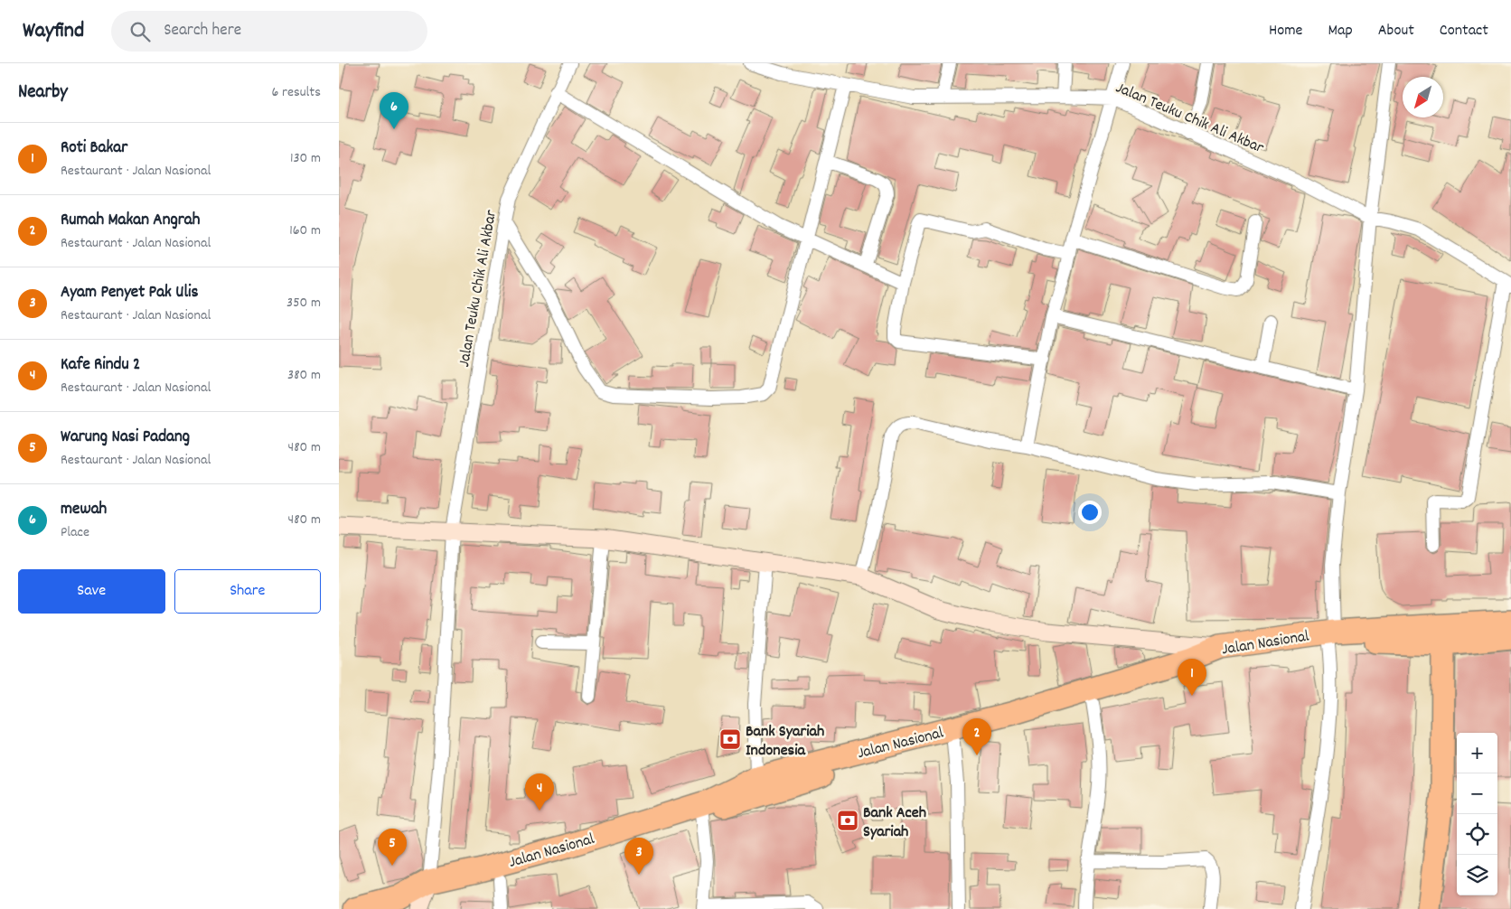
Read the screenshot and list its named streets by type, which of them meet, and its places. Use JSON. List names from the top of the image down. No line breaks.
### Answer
{"streets":{"highway":["Jalan Nasional"],"street":["Jalan Teuku Chik Ali Akbar"]},"crossings":[["Jalan Teuku Chik Ali Akbar","Jalan Nasional"]],"places":{"bank":["Bank Syariah Indonesia","Bank Aceh Syariah"]},"north":"bottom left","page":{"header":"Wayfind","search":"Search here","nav":["Home","Map","About","Contact"],"heading":["Nearby","6 results"],"pins":["6","1","2","4","5","3"],"list":[{"mark":"1","name":"Roti Bakar","note":"Restaurant · Jalan Nasional","value":"130 m"},{"mark":"2","name":"Rumah Makan Angrah","note":"Restaurant · Jalan Nasional","value":"160 m"},{"mark":"3","name":"Ayam Penyet Pak Ulis","note":"Restaurant · Jalan Nasional","value":"350 m"},{"mark":"4","name":"Kafe Rindu 2","note":"Restaurant · Jalan Nasional","value":"380 m"},{"mark":"5","name":"Warung Nasi Padang","note":"Restaurant · Jalan Nasional","value":"480 m"},{"mark":"6","name":"mewah","note":"Place","value":"480 m"}],"buttons":["Save","Share"],"map_buttons":["+","−"]}}
